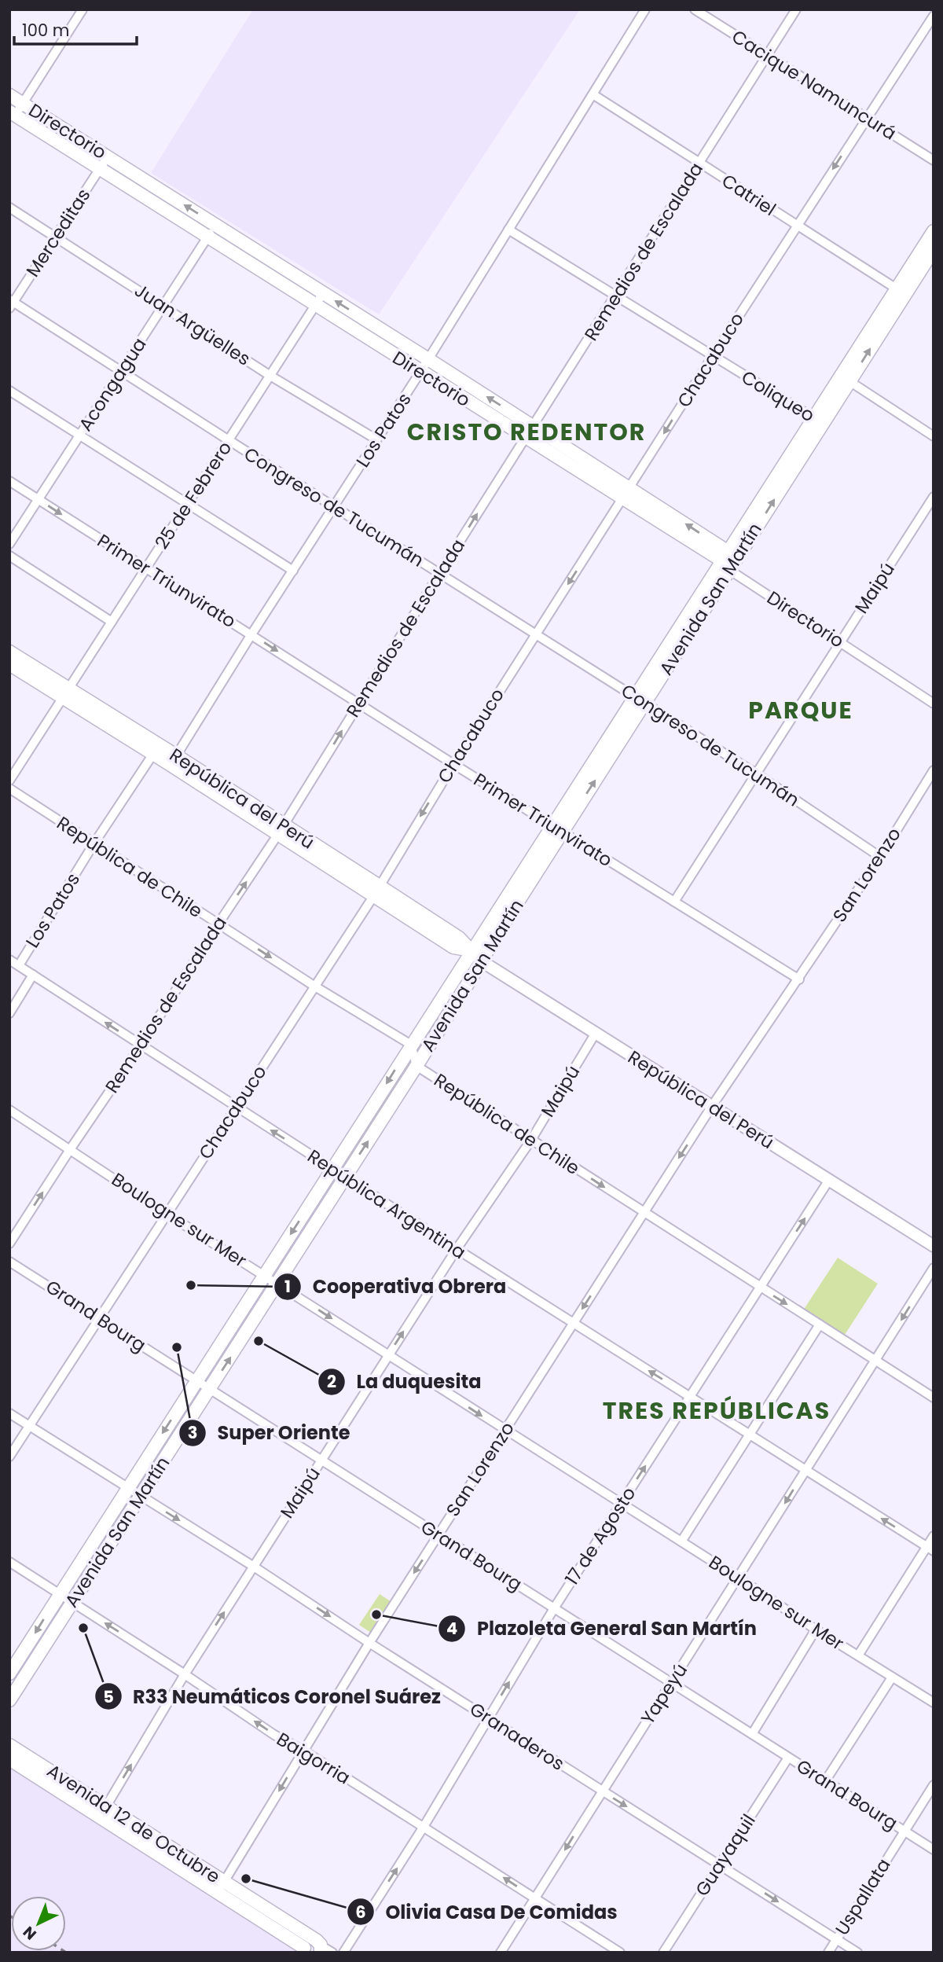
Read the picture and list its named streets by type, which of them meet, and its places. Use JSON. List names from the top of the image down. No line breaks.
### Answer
{"streets":{"main road":["Directorio","Avenida San Martín","República del Perú","Avenida 12 de Octubre"],"street":["Cacique Namuncurá","Catriel","Merceditas","Remedios de Escalada","Juan Argüelles","Chacabuco","Acongagua","Coliqueo","Los Patos","25 de Febrero","Congreso de Tucumán","Primer Triunvirato","Maipú","República de Chile","San Lorenzo","República Argentina","Boulogne sur Mer","Grand Bourg","17 de Agosto","Yapeyú","Granaderos","Baigorria","Guayaquil","Uspallata"]},"crossings":[["Cacique Namuncurá","Remedios de Escalada"],["Cacique Namuncurá","Chacabuco"],["Directorio","Merceditas"],["Directorio","Remedios de Escalada"],["Directorio","Chacabuco"],["Directorio","Acongagua"],["Directorio","Los Patos"],["Directorio","25 de Febrero"],["Directorio","Maipú"],["Directorio","Avenida San Martín"],["Catriel","Remedios de Escalada"],["Catriel","Chacabuco"],["Catriel","Los Patos"],["Catriel","Avenida San Martín"],["Merceditas","Juan Argüelles"],["Merceditas","Congreso de Tucumán"],["Remedios de Escalada","Coliqueo"],["Remedios de Escalada","Congreso de Tucumán"],["Remedios de Escalada","Primer Triunvirato"],["Remedios de Escalada","República del Perú"],["Remedios de Escalada","República de Chile"],["Remedios de Escalada","República Argentina"],["Remedios de Escalada","Boulogne sur Mer"],["Juan Argüelles","Acongagua"],["Juan Argüelles","Los Patos"],["Juan Argüelles","25 de Febrero"],["Chacabuco","Coliqueo"],["Chacabuco","Congreso de Tucumán"],["Chacabuco","Primer Triunvirato"],["Chacabuco","República del Perú"],["Chacabuco","República de Chile"],["Chacabuco","República Argentina"],["Chacabuco","Boulogne sur Mer"],["Chacabuco","Grand Bourg"],["Chacabuco","Granaderos"],["Acongagua","Congreso de Tucumán"],["Acongagua","Primer Triunvirato"],["Coliqueo","Los Patos"],["Coliqueo","Avenida San Martín"],["Los Patos","Congreso de Tucumán"],["Los Patos","Primer Triunvirato"],["Los Patos","República del Perú"],["Los Patos","República de Chile"],["Los Patos","República Argentina"],["25 de Febrero","Congreso de Tucumán"],["25 de Febrero","Primer Triunvirato"],["25 de Febrero","República del Perú"],["Congreso de Tucumán","Maipú"],["Congreso de Tucumán","Avenida San Martín"],["Congreso de Tucumán","San Lorenzo"],["Primer Triunvirato","Maipú"],["Primer Triunvirato","Avenida San Martín"],["Primer Triunvirato","San Lorenzo"],["Maipú","República del Perú"],["Maipú","República de Chile"],["Maipú","República Argentina"],["Maipú","Boulogne sur Mer"],["Maipú","Grand Bourg"],["Maipú","Granaderos"],["Maipú","Baigorria"],["Maipú","Avenida 12 de Octubre"],["Avenida San Martín","República del Perú"],["Avenida San Martín","República de Chile"],["Avenida San Martín","República Argentina"],["Avenida San Martín","Boulogne sur Mer"],["Avenida San Martín","Grand Bourg"],["Avenida San Martín","Granaderos"],["Avenida San Martín","Baigorria"],["República del Perú","San Lorenzo"],["República del Perú","17 de Agosto"],["República de Chile","San Lorenzo"],["República de Chile","17 de Agosto"],["República de Chile","Yapeyú"],["San Lorenzo","República Argentina"],["San Lorenzo","Boulogne sur Mer"],["San Lorenzo","Grand Bourg"],["San Lorenzo","Granaderos"],["San Lorenzo","Baigorria"],["San Lorenzo","Avenida 12 de Octubre"],["República Argentina","17 de Agosto"],["República Argentina","Yapeyú"],["Boulogne sur Mer","17 de Agosto"],["Boulogne sur Mer","Yapeyú"],["Grand Bourg","17 de Agosto"],["Grand Bourg","Yapeyú"],["Grand Bourg","Guayaquil"],["Grand Bourg","Uspallata"],["17 de Agosto","Granaderos"],["17 de Agosto","Baigorria"],["Yapeyú","Granaderos"],["Yapeyú","Baigorria"],["Granaderos","Guayaquil"],["Granaderos","Uspallata"]],"one_way":["Remedios de Escalada","San Lorenzo","República Argentina","17 de Agosto","Granaderos","Baigorria"],"districts":["CRISTO REDENTOR","PARQUE","TRES REPÚBLICAS"],"places":["Cooperativa Obrera","La duquesita","Super Oriente","Plazoleta General San Martín","R33 Neumáticos Coronel Suárez","Olivia Casa De Comidas"],"scale_bar":"100 m","north":"bottom left"}
